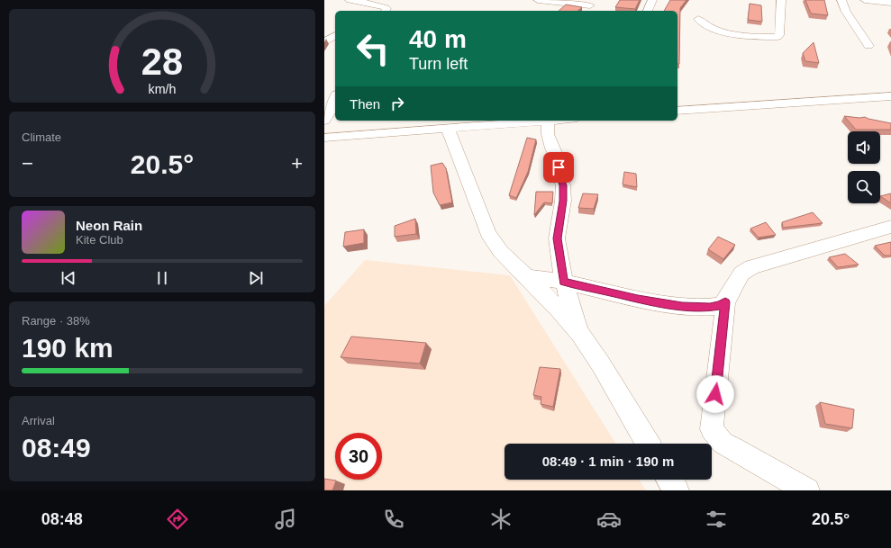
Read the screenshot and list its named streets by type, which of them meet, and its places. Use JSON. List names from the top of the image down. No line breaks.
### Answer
{"page":{"turn":["40 m","Turn left"],"then":"Then","tile":["Climate",["Range · 38%","190 km"],["Arrival","08:49"]],"heat":["−","20.5°","+"],"song":["Neon Rain","Kite Club"],"limit":"30","trip":"08:49 · 1 min · 190 m","tabs":["08:48","20.5°"],"gauge":["28","km/h"]}}
